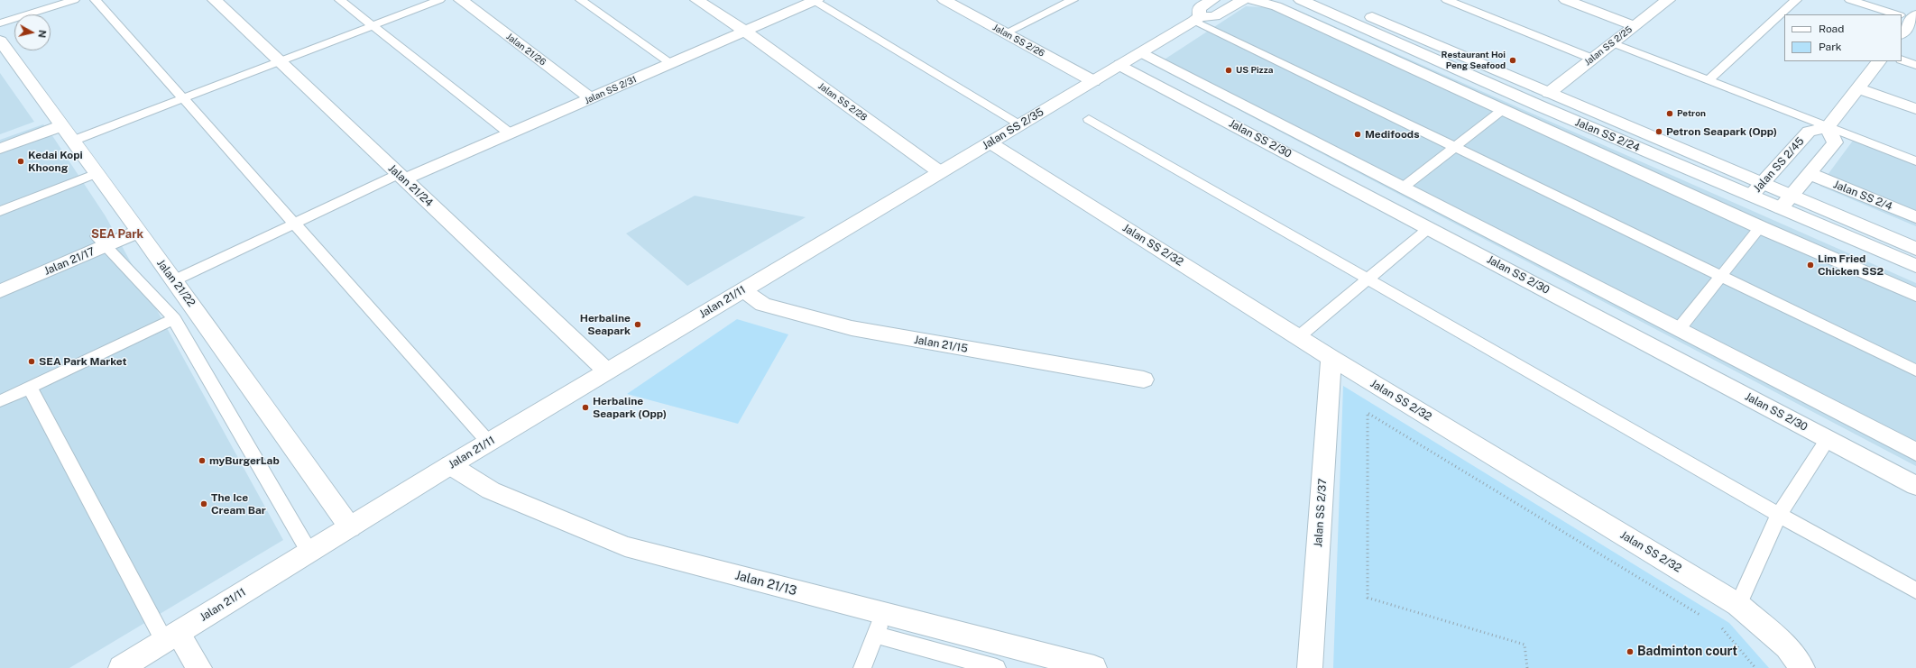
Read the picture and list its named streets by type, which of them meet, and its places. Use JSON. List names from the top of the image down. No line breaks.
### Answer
{"streets":{"street":["Jalan SS 2/26","Jalan SS 2/25","Jalan 21/26","Jalan SS 2/31","Jalan SS 2/28","Jalan SS 2/35","Jalan SS 2/24","Jalan SS 2/30","Jalan SS 2/45","Jalan 21/24","Jalan SS 2/4","Jalan SS 2/32","Jalan 21/17","Jalan 21/22","Jalan 21/11","Jalan 21/15","Jalan SS 2/37","Jalan 21/13"]},"crossings":[["Jalan SS 2/26","Jalan SS 2/35"],["Jalan SS 2/25","Jalan SS 2/24"],["Jalan 21/26","Jalan SS 2/31"],["Jalan SS 2/31","Jalan SS 2/28"],["Jalan SS 2/31","Jalan 21/24"],["Jalan SS 2/28","Jalan SS 2/35"],["Jalan SS 2/35","Jalan SS 2/30"],["Jalan SS 2/35","Jalan SS 2/32"],["Jalan SS 2/35","Jalan 21/11"],["Jalan SS 2/24","Jalan SS 2/45"],["Jalan 21/24","Jalan 21/11"],["Jalan SS 2/32","Jalan SS 2/37"],["Jalan 21/17","Jalan 21/22"],["Jalan 21/22","Jalan 21/11"],["Jalan 21/11","Jalan 21/15"],["Jalan 21/11","Jalan 21/13"]],"districts":["SEA Park"],"places":["Restaurant Hoi Peng Seafood","US Pizza","Petron","Petron Seapark (Opp)","Medifoods","Kedai Kopi Khoong","Lim Fried Chicken SS2","Herbaline Seapark","SEA Park Market","Herbaline Seapark (Opp)","myBurgerLab","The Ice Cream Bar","Badminton court"],"legend":["Road","Park"],"north":"right"}
